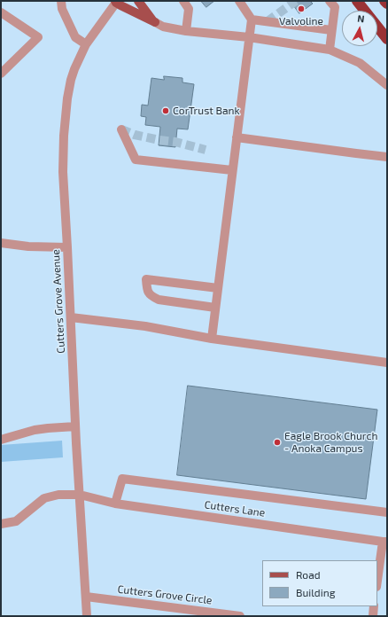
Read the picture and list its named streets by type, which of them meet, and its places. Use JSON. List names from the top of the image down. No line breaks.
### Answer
{"streets":{"street":["Cutters Grove Avenue","Cutters Lane","Cutters Grove Circle"]},"crossings":[["Cutters Grove Avenue","Cutters Lane"],["Cutters Grove Avenue","Cutters Grove Circle"]],"places":["Valvoline","CorTrust Bank","Eagle Brook Church - Anoka Campus"],"legend":["Road","Building"],"north":"top"}
